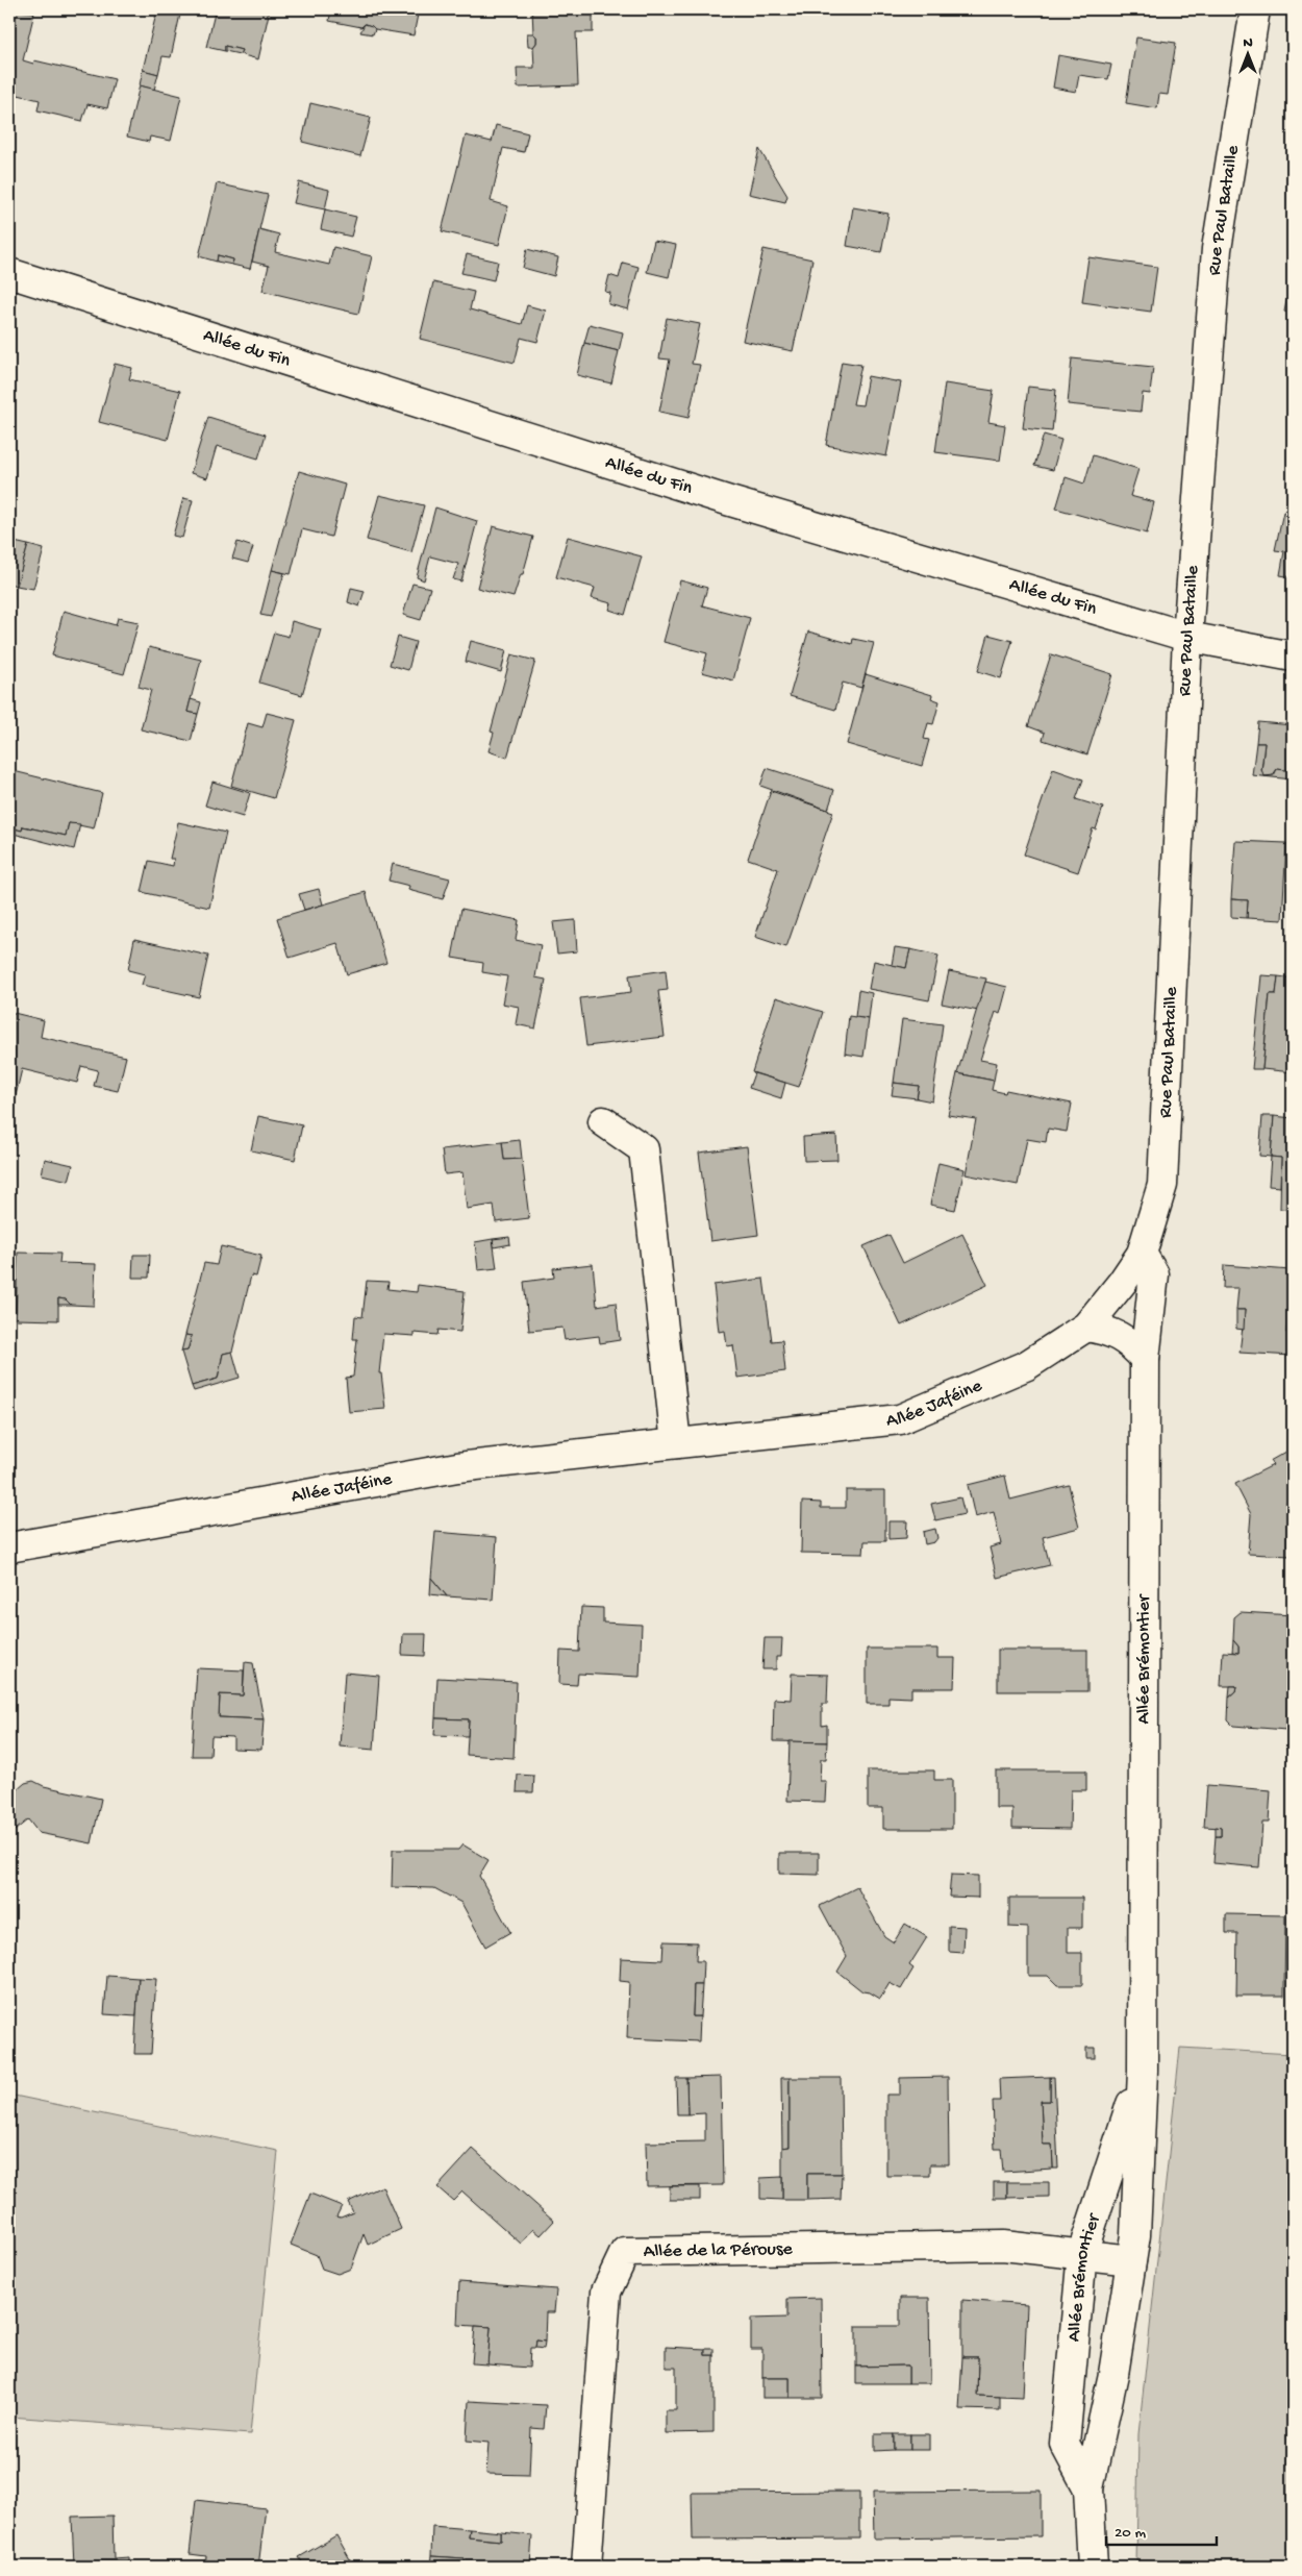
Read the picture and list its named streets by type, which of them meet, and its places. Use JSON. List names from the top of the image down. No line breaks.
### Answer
{"streets":{"street":["Rue Paul Bataille","Allée du Fin","Allée Jaféine","Allée Brémontier","Allée de la Pérouse"]},"crossings":[["Rue Paul Bataille","Allée du Fin"],["Rue Paul Bataille","Allée Jaféine"],["Rue Paul Bataille","Allée Brémontier"],["Allée Jaféine","Allée Brémontier"],["Allée Brémontier","Allée de la Pérouse"]],"scale_bar":"20 m","north":"top"}
